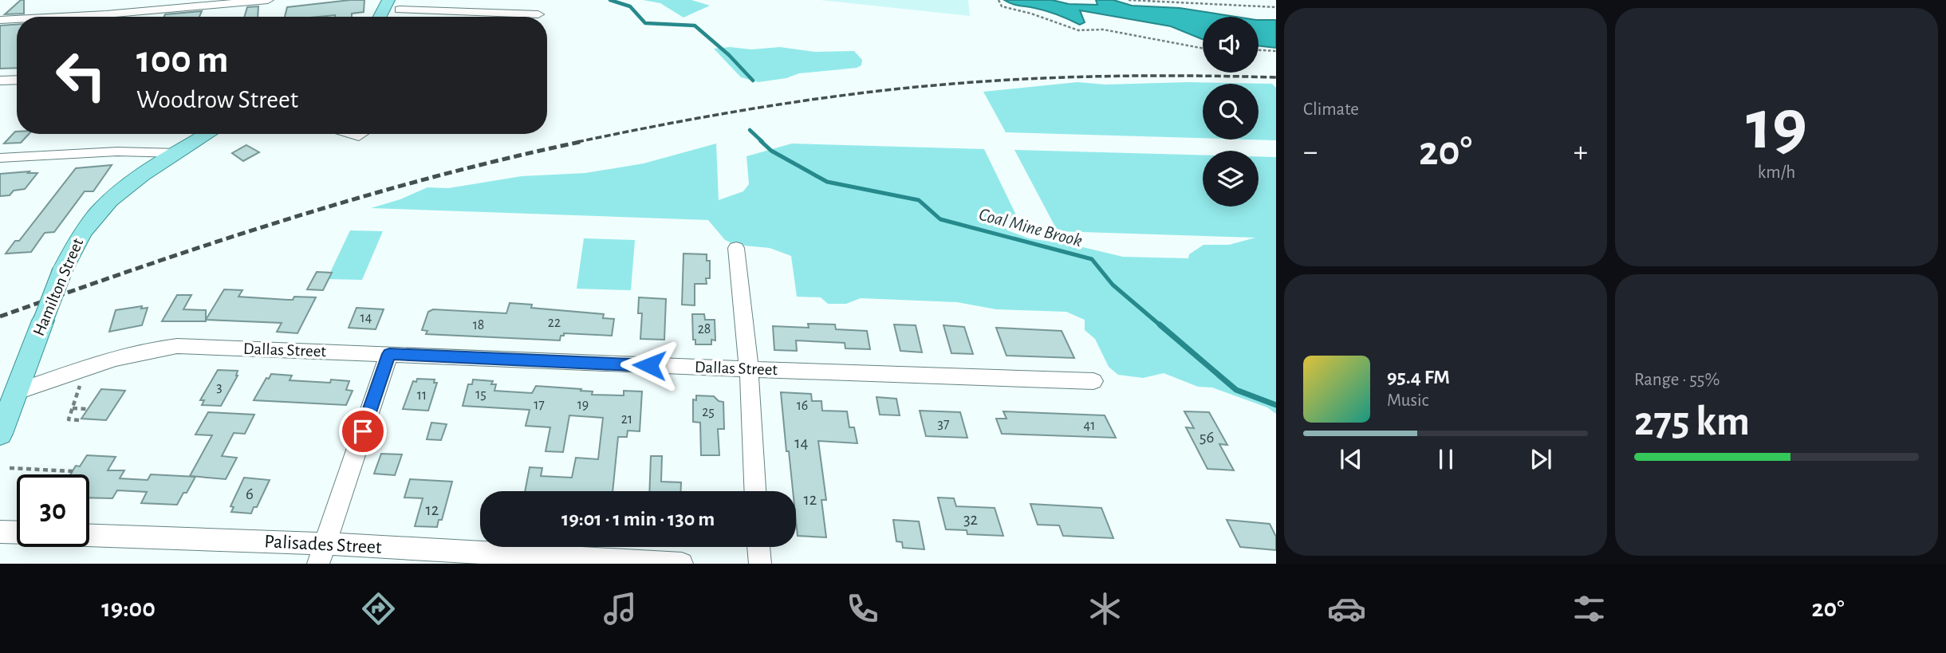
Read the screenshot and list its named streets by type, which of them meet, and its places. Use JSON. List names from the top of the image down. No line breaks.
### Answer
{"streets":{"main road":["Hamilton Street"],"street":["Dallas Street","Palisades Street"]},"crossings":[["Hamilton Street","Dallas Street"]],"water":["Coal Mine Brook"],"house_numbers":["14","22","18","28","3","15","11","17","19","16","25","21","37","41","56","14","6","12","12","32"],"page":{"tile":["Climate",["19","km/h"],["Range · 55%","275 km"]],"turn":["100 m","Woodrow Street"],"heat":["−","20°","+"],"song":["95.4 FM","Music"],"limit":"30","trip":"19:01 · 1 min · 130 m","tabs":["19:00","20°"]}}
